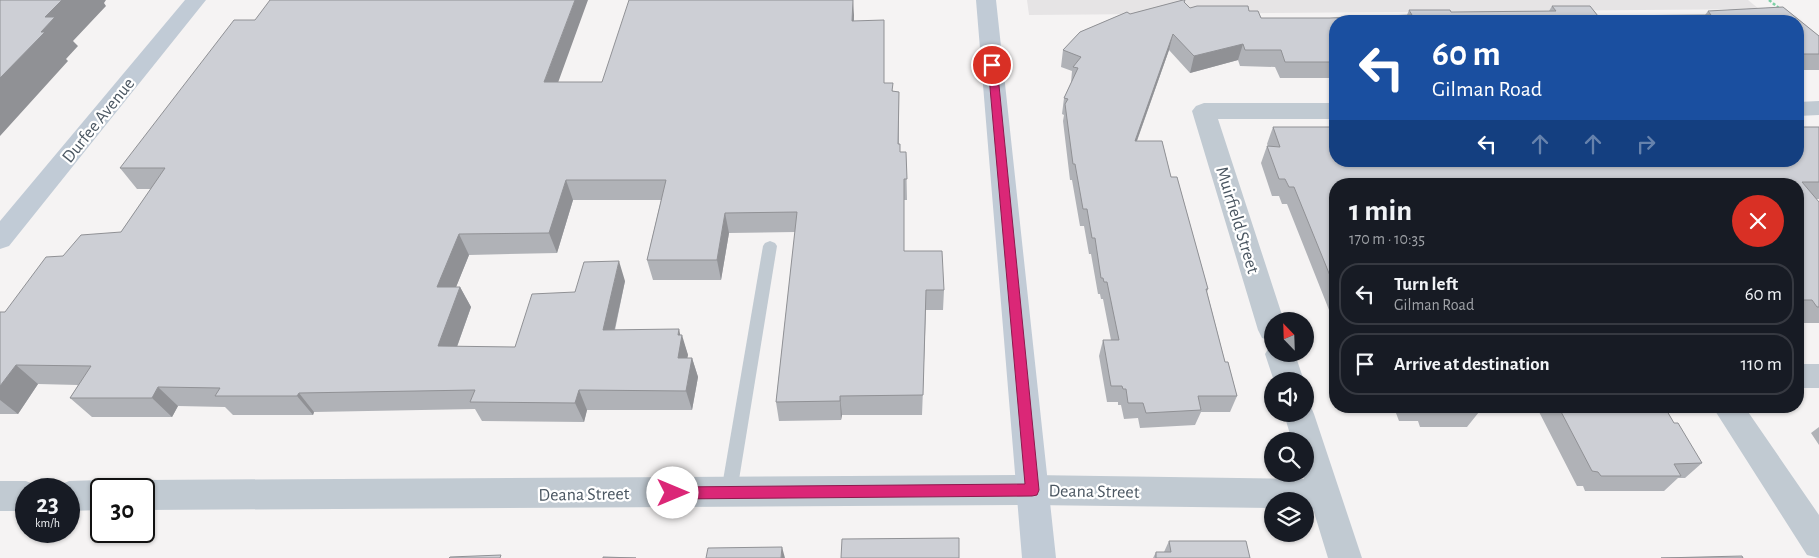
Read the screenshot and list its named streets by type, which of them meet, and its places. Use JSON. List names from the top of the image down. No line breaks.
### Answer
{"streets":{"street":["Durfee Avenue","Muirfield Street","Deana Street"]},"north":"top left","page":{"turn":["60 m","Gilman Road"],"heading":["1 min","170 m · 10:35"],"list":[{"name":"Turn left","note":"Gilman Road","value":"60 m"},{"name":"Arrive at destination","value":"110 m"}],"speed":"23 km/h","limit":"30"}}
